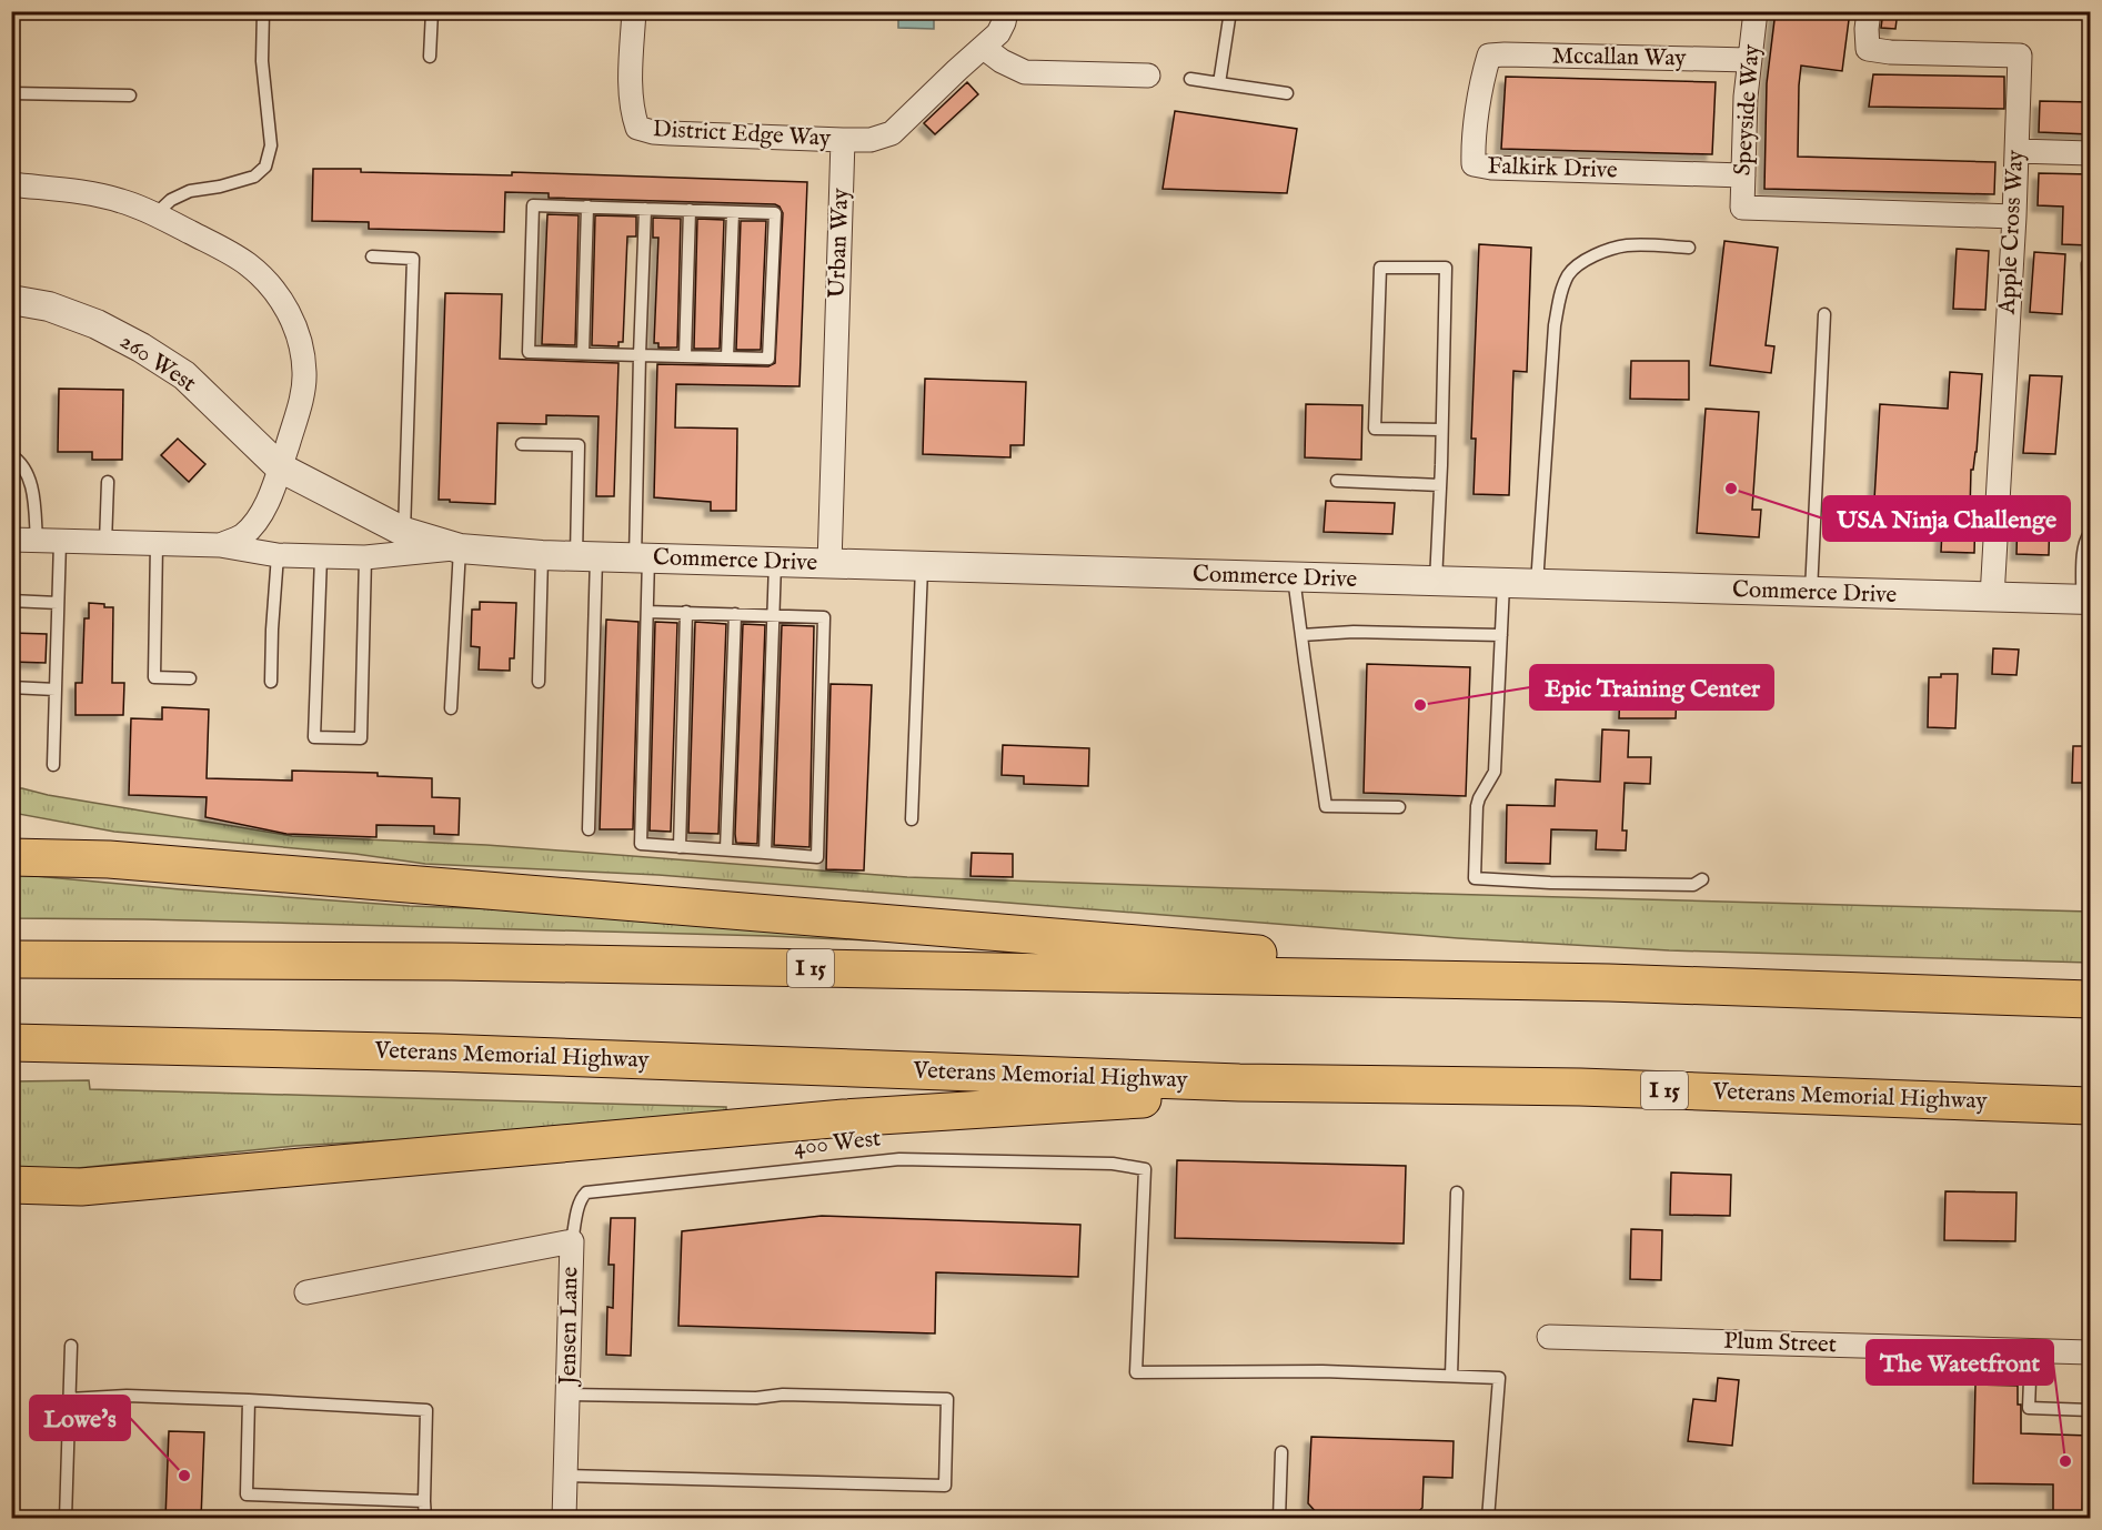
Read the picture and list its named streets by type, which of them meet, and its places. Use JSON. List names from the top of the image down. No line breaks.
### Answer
{"streets":{"highway":["I 15","Veterans Memorial Highway"],"street":["Mccallan Way","Speyside Way","District Edge Way","Falkirk Drive","Apple Cross Way","Urban Way","260 West","Commerce Drive","Jensen Lane","Plum Street"],"lane":["400 West"]},"crossings":[["Mccallan Way","Speyside Way"],["Mccallan Way","Falkirk Drive"],["Speyside Way","Falkirk Drive"],["Speyside Way","Apple Cross Way"],["District Edge Way","Urban Way"],["Apple Cross Way","Commerce Drive"],["Urban Way","Commerce Drive"],["260 West","Commerce Drive"],["400 West","Jensen Lane"]],"places":["USA Ninja Challenge","Epic Training Center","The Watetfront","Lowe's"]}
